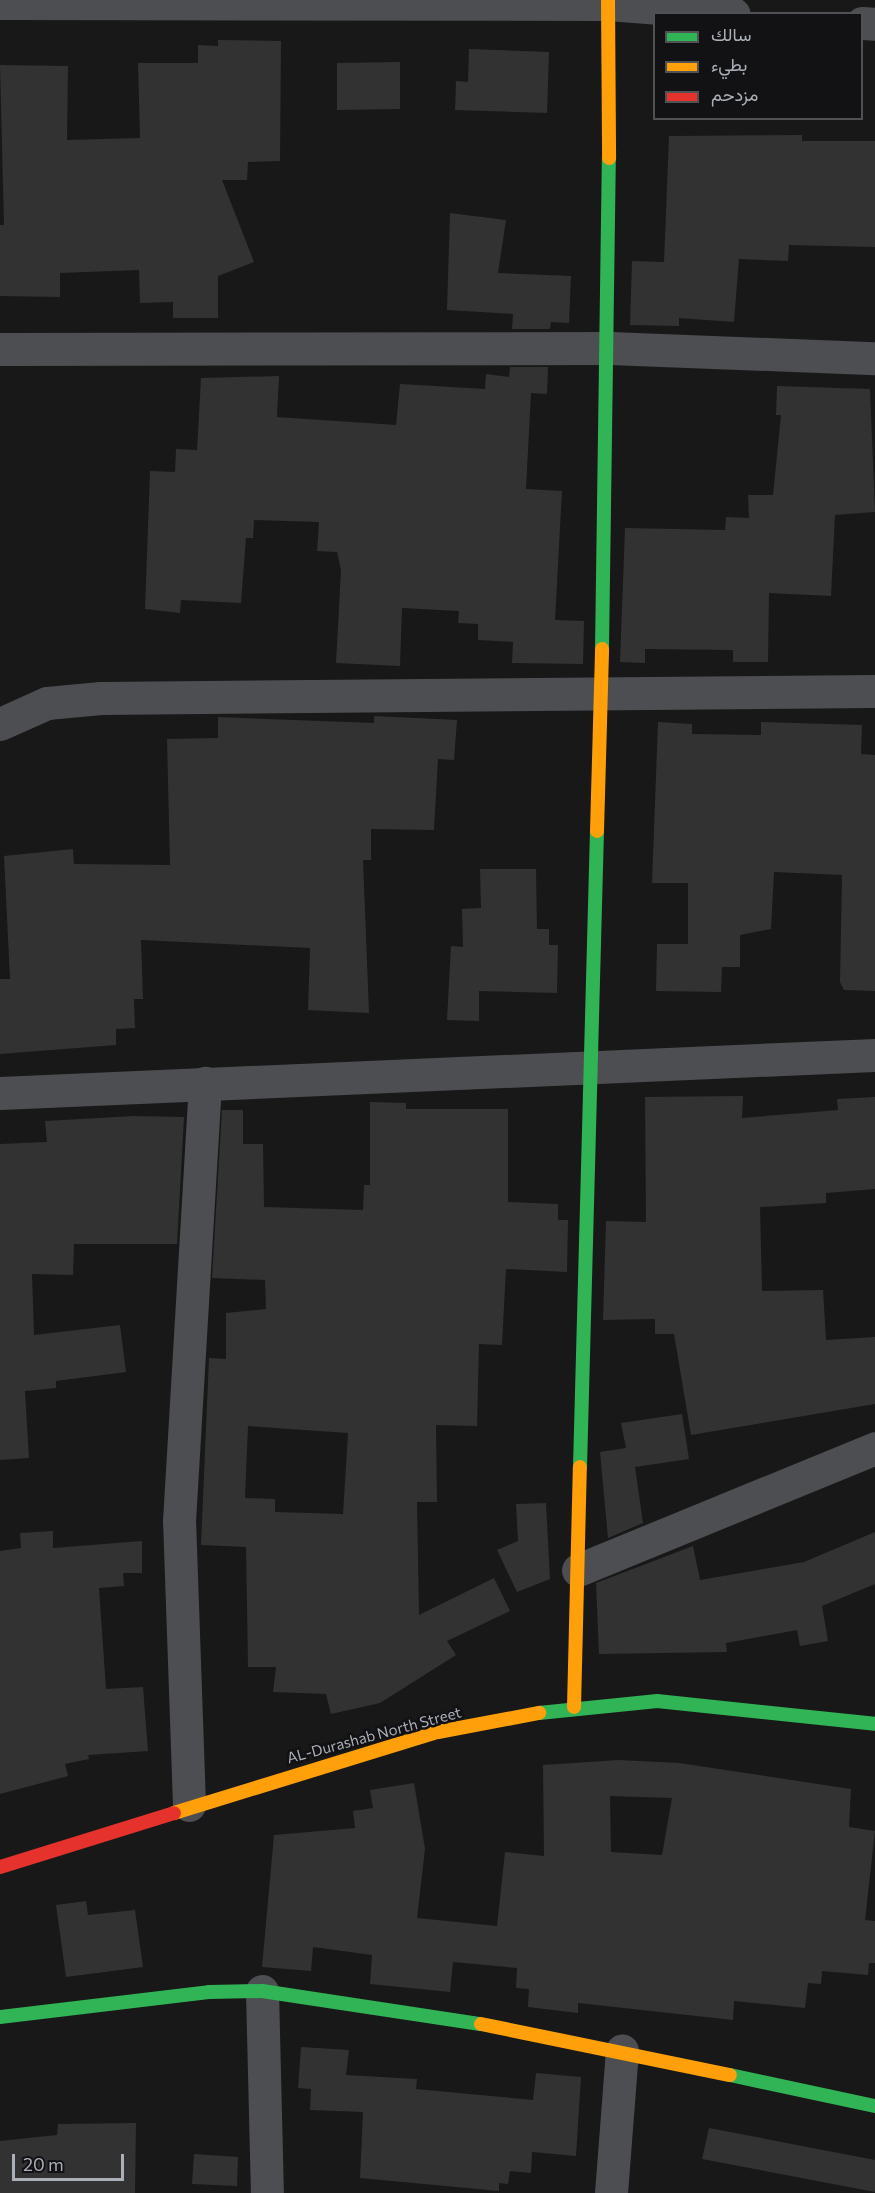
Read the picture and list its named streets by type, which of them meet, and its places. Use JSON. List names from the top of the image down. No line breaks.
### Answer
{"streets":{"street":["AL-Durashab North Street"]},"legend":["سالك","بطيء","مزدحم"],"scale_bar":"20 m"}
